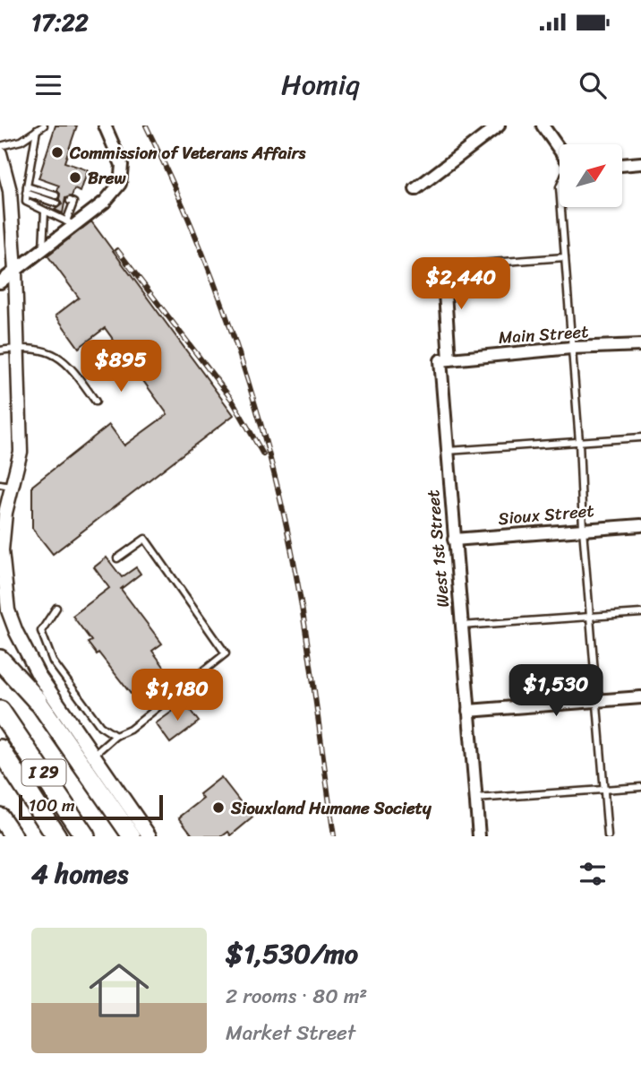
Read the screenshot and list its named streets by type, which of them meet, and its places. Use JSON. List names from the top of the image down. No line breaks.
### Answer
{"streets":{"highway":["I 29"],"street":["Main Street","Sioux Street","West 1st Street"]},"crossings":[["Main Street","West 1st Street"],["Sioux Street","West 1st Street"]],"places":["Commission of Veterans Affairs","Brew","Siouxland Humane Society"],"scale_bar":"100 m","north":"top right","page":{"status":"17:22","header":"Homiq","price":["$2,440","$895","$1,530","$1,180"],"scale":"100 m","heading":"4 homes","list":[{"name":"$1,530/mo","note":"2 rooms · 80 m² · Market Street"}]}}
